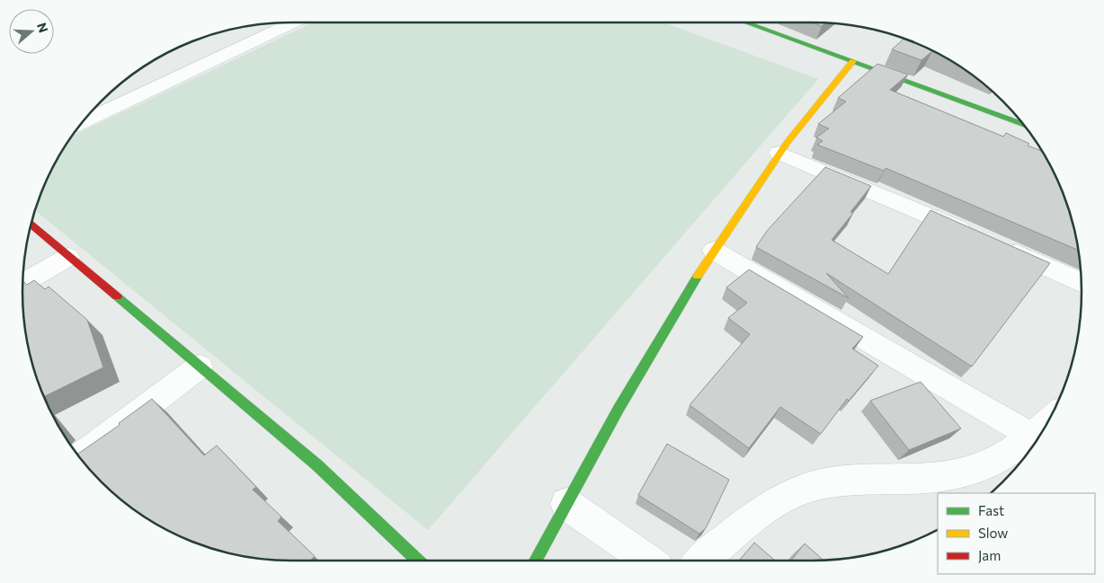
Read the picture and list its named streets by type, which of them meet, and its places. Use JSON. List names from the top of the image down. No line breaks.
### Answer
{"legend":["Fast","Slow","Jam"],"north":"right"}
